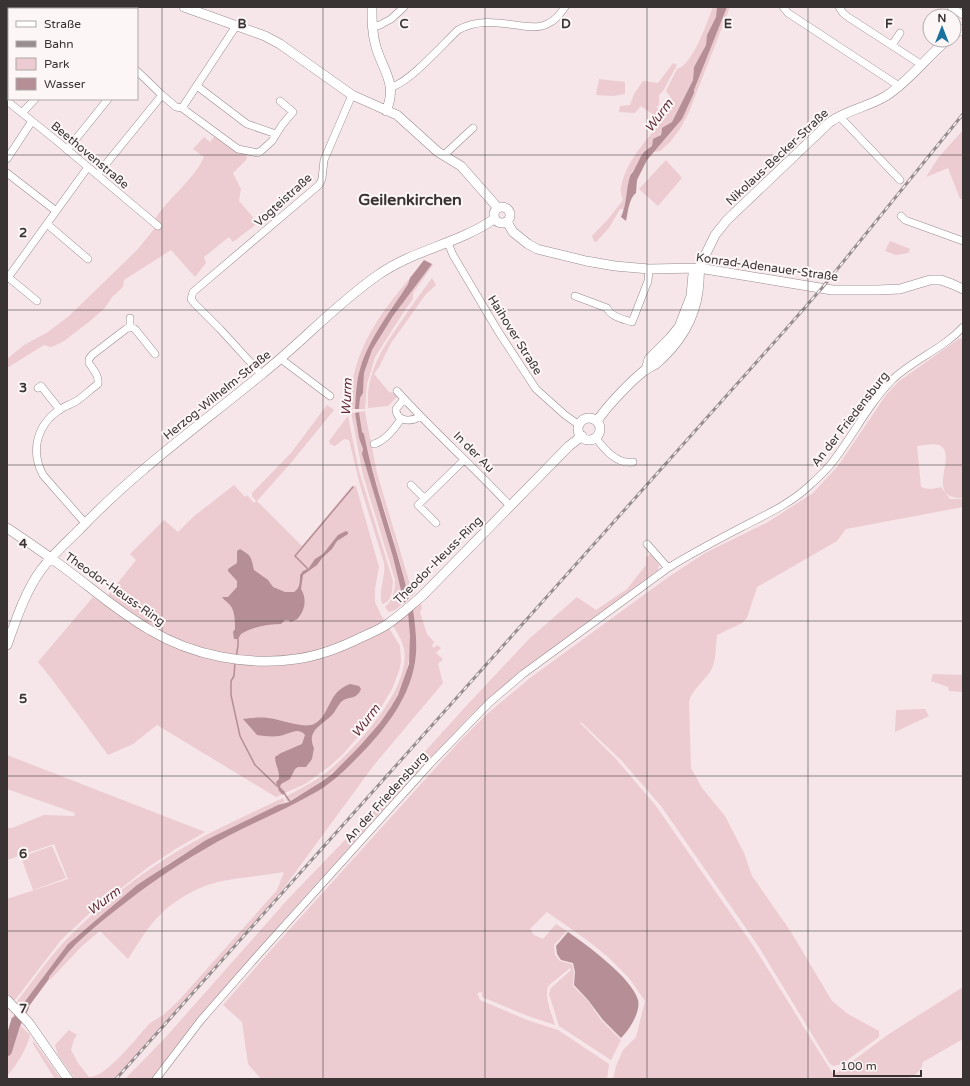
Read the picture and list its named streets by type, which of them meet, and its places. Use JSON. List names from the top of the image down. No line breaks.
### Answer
{"streets":{"main road":["Nikolaus-Becker-Straße","Konrad-Adenauer-Straße","Herzog-Wilhelm-Straße","Theodor-Heuss-Ring"],"street":["Beethovenstraße","Vogteistraße","Haihover Straße","An der Friedensburg","In der Au"]},"crossings":[["Nikolaus-Becker-Straße","Konrad-Adenauer-Straße"],["Vogteistraße","Herzog-Wilhelm-Straße"],["Konrad-Adenauer-Straße","Herzog-Wilhelm-Straße"],["Haihover Straße","Herzog-Wilhelm-Straße"],["Haihover Straße","Theodor-Heuss-Ring"],["Herzog-Wilhelm-Straße","Theodor-Heuss-Ring"],["In der Au","Theodor-Heuss-Ring"]],"districts":["Geilenkirchen"],"water":["Wurm"],"legend":["Straße","Bahn","Park","Wasser"],"scale_bar":"100 m","north":"top","grid":{"columns":["B","C","D","E","F"],"rows":["2","3","4","5","6","7"]}}
